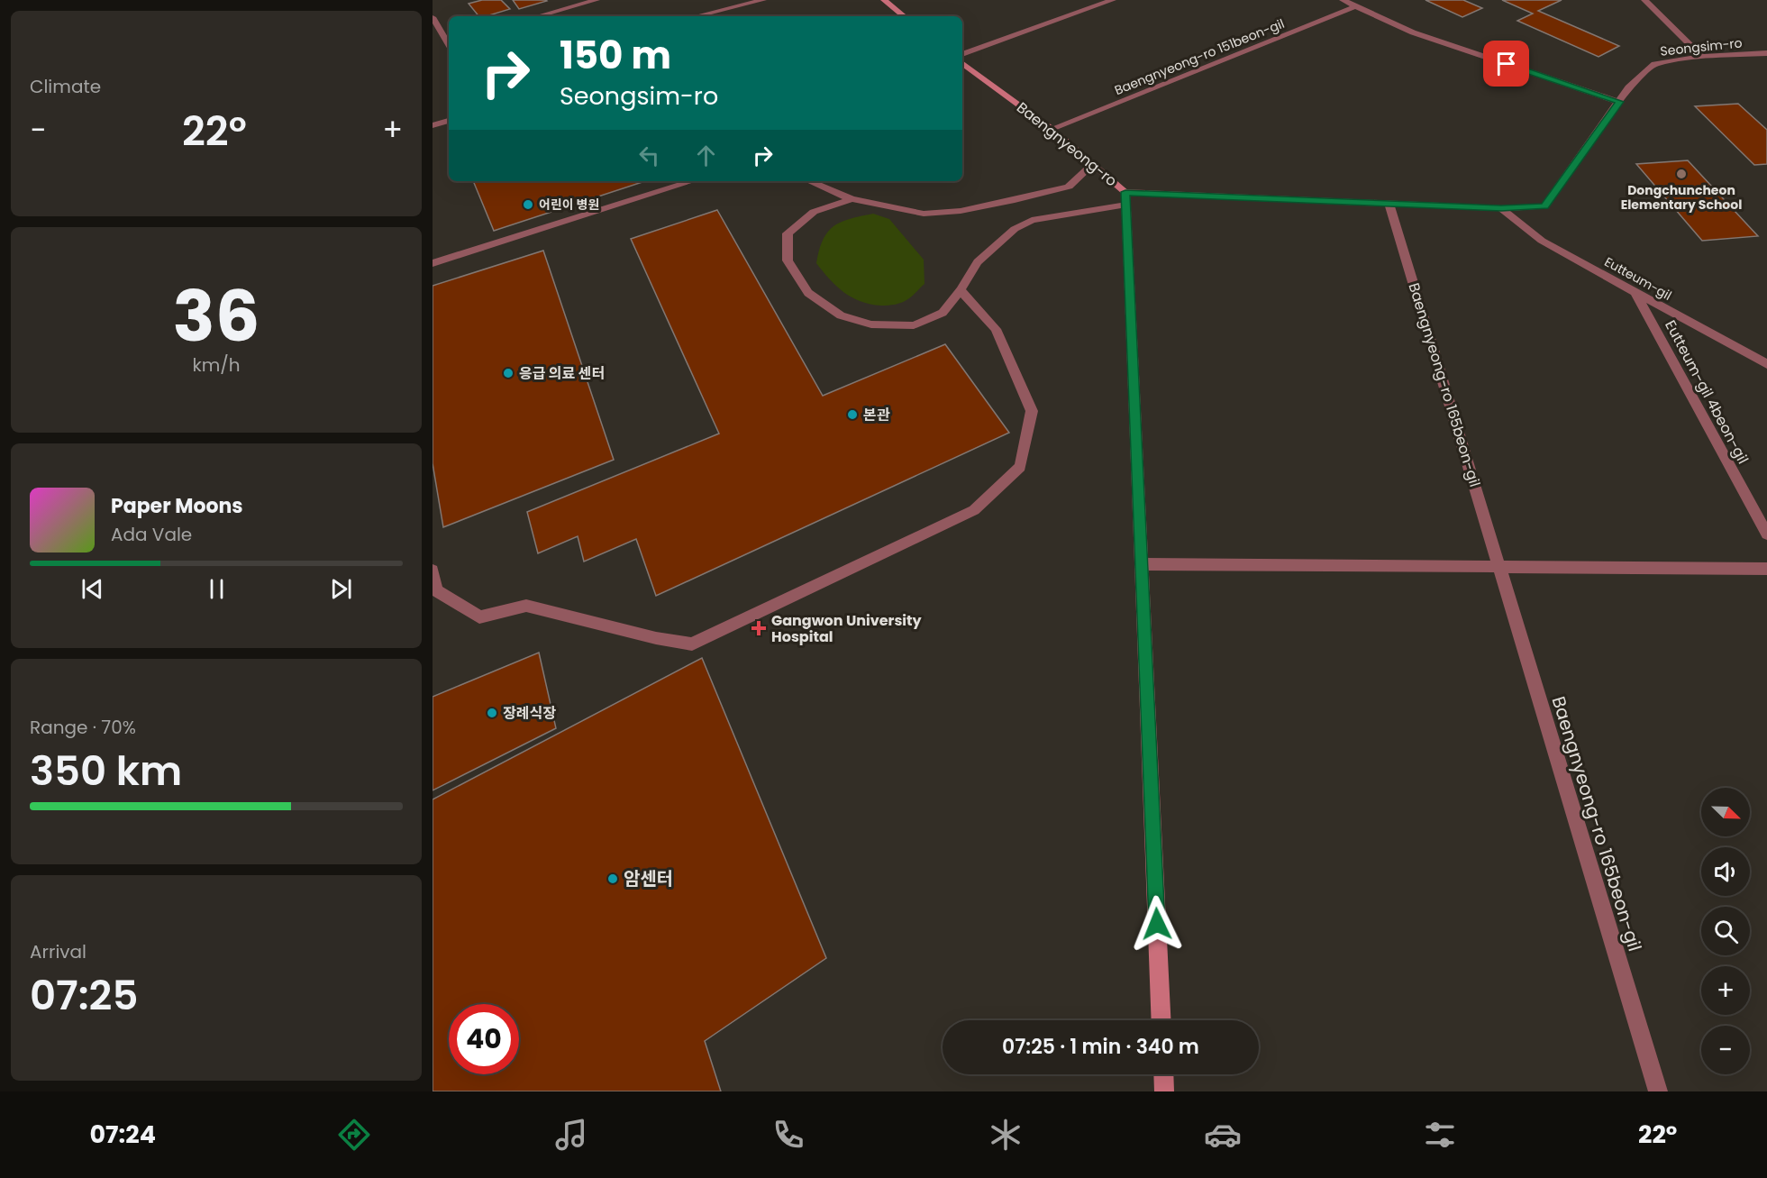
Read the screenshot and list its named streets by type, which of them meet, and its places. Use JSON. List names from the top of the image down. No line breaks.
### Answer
{"streets":{"street":["Seongsim-ro","Baengnyeong-ro 151beon-gil","Baengnyeong-ro","Eutteum-gil","Baengnyeong-ro 165beon-gil","Eutteum-gil 4beon-gil"]},"crossings":[["Seongsim-ro","Baengnyeong-ro"],["Seongsim-ro","Eutteum-gil"],["Seongsim-ro","Baengnyeong-ro 165beon-gil"],["Baengnyeong-ro 151beon-gil","Baengnyeong-ro"],["Eutteum-gil","Eutteum-gil 4beon-gil"]],"places":{"other":["Dongchuncheon Elementary School","어린이 병원","응급 의료 센터","본관","장례식장","암센터"],"health":["Gangwon University Hospital"]},"north":"bottom right","page":{"tile":["Climate",["36","km/h"],["Range · 70%","350 km"],["Arrival","07:25"]],"turn":["150 m","Seongsim-ro"],"heat":["−","22°","+"],"song":["Paper Moons","Ada Vale"],"map_buttons":["+","−"],"limit":"40","trip":"07:25 · 1 min · 340 m","tabs":["07:24","22°"]}}
